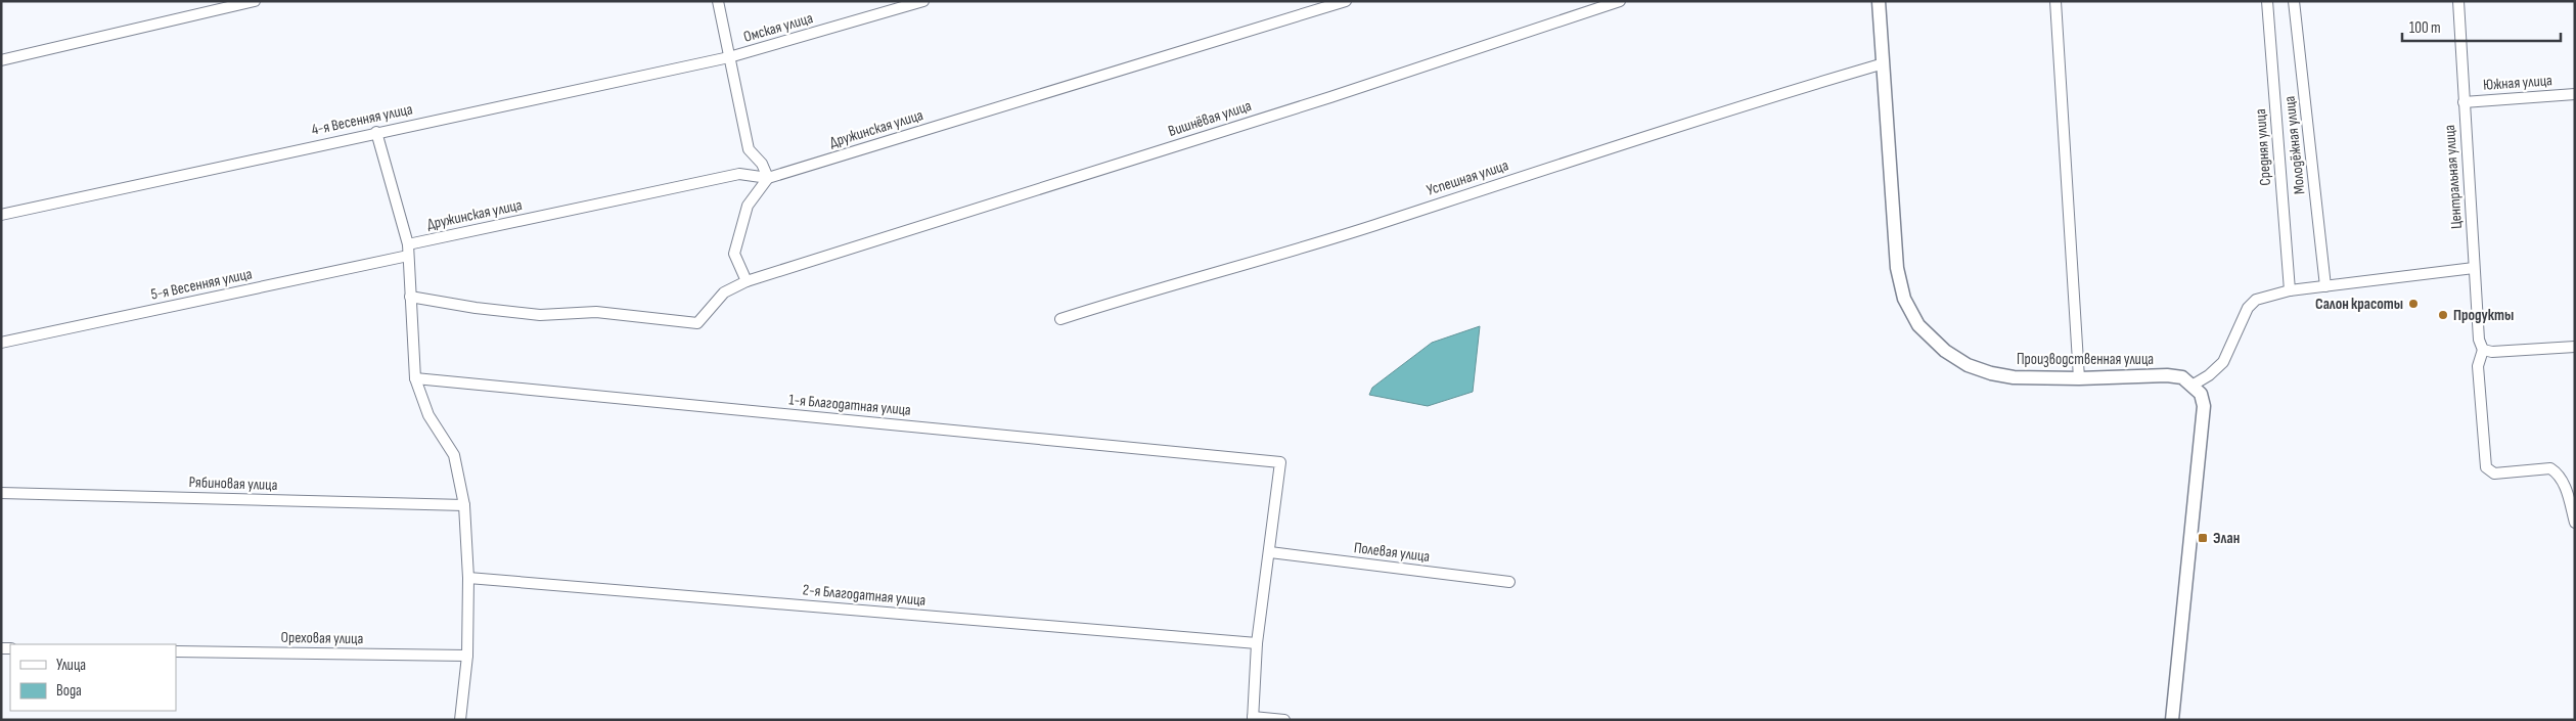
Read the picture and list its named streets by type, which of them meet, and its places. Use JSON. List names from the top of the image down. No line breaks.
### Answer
{"streets":{"street":["Омская улица","Южная улица","Вишнёвая улица","4-я Весенняя улица","Дружинская улица","Молодёжная улица","Средняя улица","Центральная улица","Успешная улица","5-я Весенняя улица","Производственная улица","1-я Благодатная улица","Рябиновая улица","Полевая улица","2-я Благодатная улица","Ореховая улица"]},"crossings":[["Омская улица","4-я Весенняя улица"],["Южная улица","Центральная улица"],["Успешная улица","Производственная улица"],["1-я Благодатная улица","Полевая улица"]],"places":{"other":["Салон красоты","Продукты"],"transit":["Элан"]},"legend":["Улица","Вода"],"scale_bar":"100 m"}
